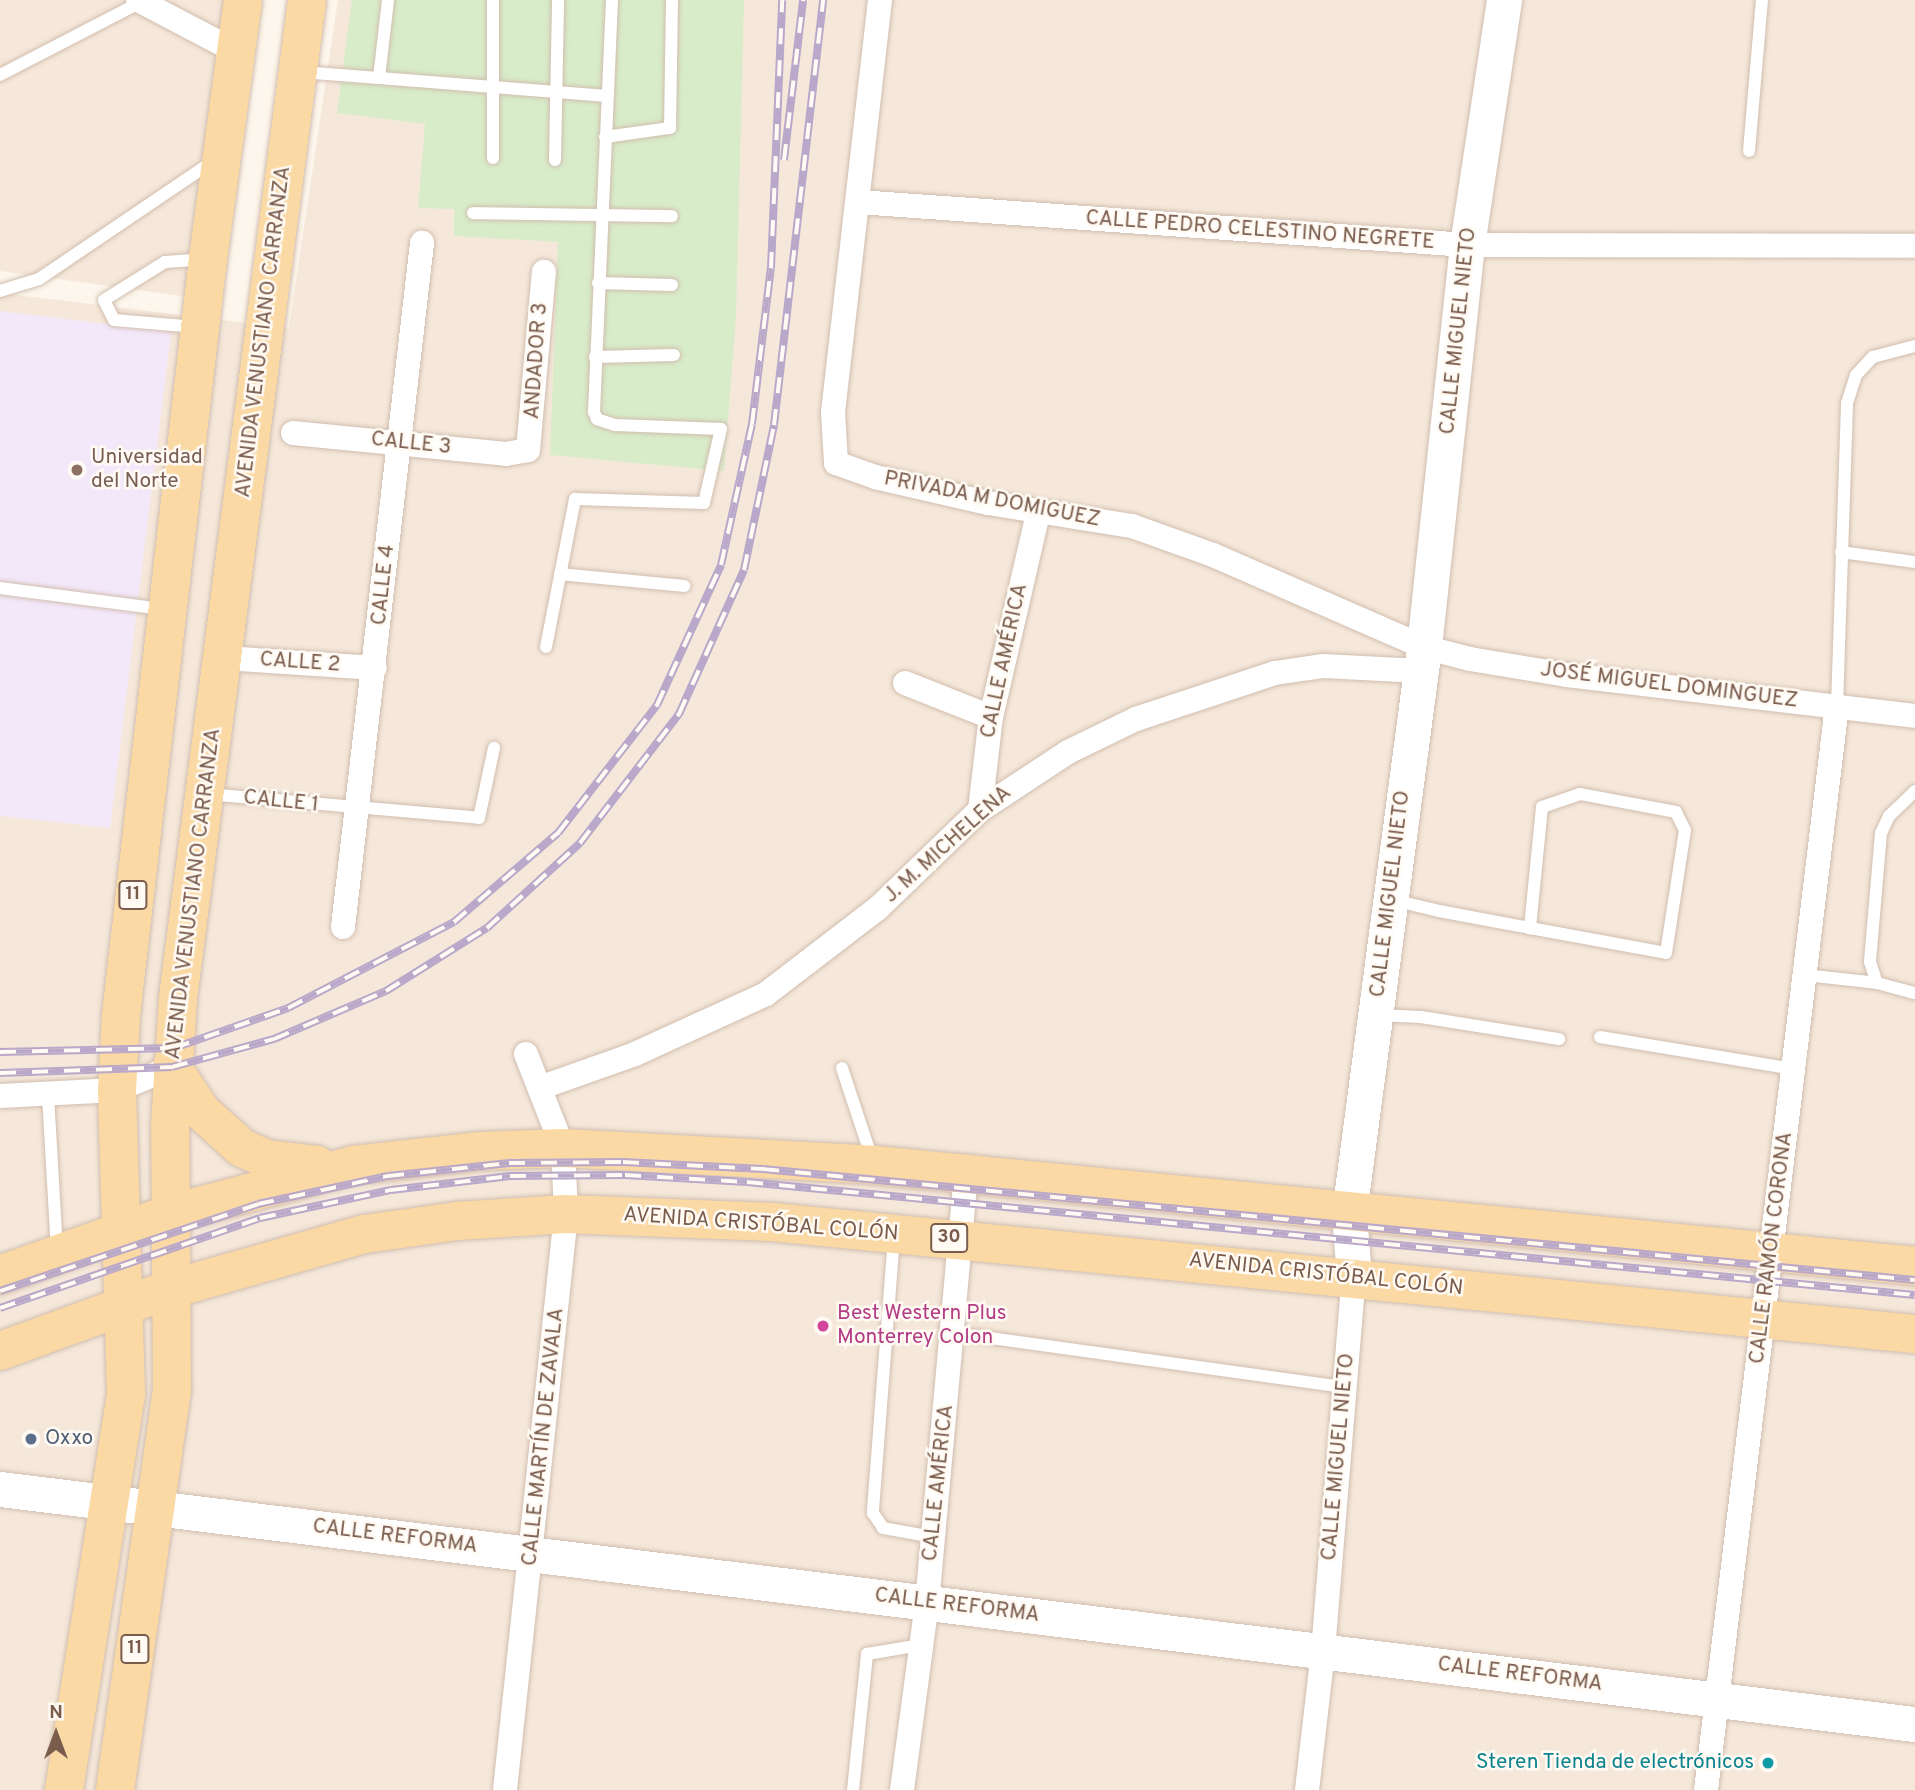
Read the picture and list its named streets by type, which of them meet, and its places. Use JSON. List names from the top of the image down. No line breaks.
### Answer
{"streets":{"main road":["AVENIDA VENUSTIANO CARRANZA","11","AVENIDA CRISTÓBAL COLÓN","30"],"street":["CALLE PEDRO CELESTINO NEGRETE","CALLE MIGUEL NIETO","ANDADOR 3","CALLE 3","PRIVADA M DOMIGUEZ","CALLE 4","CALLE AMÉRICA","CALLE 2","JOSÉ MIGUEL DOMINGUEZ","J. M. MICHELENA","CALLE RAMÓN CORONA","CALLE MARTÍN DE ZAVALA","CALLE REFORMA"],"lane":["CALLE 1"]},"crossings":[["CALLE PEDRO CELESTINO NEGRETE","CALLE MIGUEL NIETO"],["CALLE PEDRO CELESTINO NEGRETE","PRIVADA M DOMIGUEZ"],["CALLE MIGUEL NIETO","PRIVADA M DOMIGUEZ"],["CALLE MIGUEL NIETO","JOSÉ MIGUEL DOMINGUEZ"],["CALLE MIGUEL NIETO","J. M. MICHELENA"],["CALLE MIGUEL NIETO","AVENIDA CRISTÓBAL COLÓN"],["CALLE MIGUEL NIETO","CALLE REFORMA"],["AVENIDA VENUSTIANO CARRANZA","CALLE 2"],["AVENIDA VENUSTIANO CARRANZA","CALLE 1"],["AVENIDA VENUSTIANO CARRANZA","AVENIDA CRISTÓBAL COLÓN"],["AVENIDA VENUSTIANO CARRANZA","CALLE REFORMA"],["ANDADOR 3","CALLE 3"],["CALLE 3","CALLE 4"],["PRIVADA M DOMIGUEZ","CALLE AMÉRICA"],["PRIVADA M DOMIGUEZ","JOSÉ MIGUEL DOMINGUEZ"],["PRIVADA M DOMIGUEZ","J. M. MICHELENA"],["CALLE 4","CALLE 2"],["CALLE 4","CALLE 1"],["CALLE AMÉRICA","J. M. MICHELENA"],["CALLE AMÉRICA","AVENIDA CRISTÓBAL COLÓN"],["CALLE AMÉRICA","CALLE REFORMA"],["JOSÉ MIGUEL DOMINGUEZ","J. M. MICHELENA"],["JOSÉ MIGUEL DOMINGUEZ","CALLE RAMÓN CORONA"],["J. M. MICHELENA","CALLE MARTÍN DE ZAVALA"],["11","AVENIDA CRISTÓBAL COLÓN"],["11","CALLE REFORMA"],["AVENIDA CRISTÓBAL COLÓN","CALLE RAMÓN CORONA"],["AVENIDA CRISTÓBAL COLÓN","CALLE MARTÍN DE ZAVALA"],["CALLE RAMÓN CORONA","CALLE REFORMA"],["CALLE MARTÍN DE ZAVALA","CALLE REFORMA"]],"places":["Universidad del Norte","Best Western Plus Monterrey Colon","Oxxo","Steren Tienda de electrónicos"],"north":"top"}
